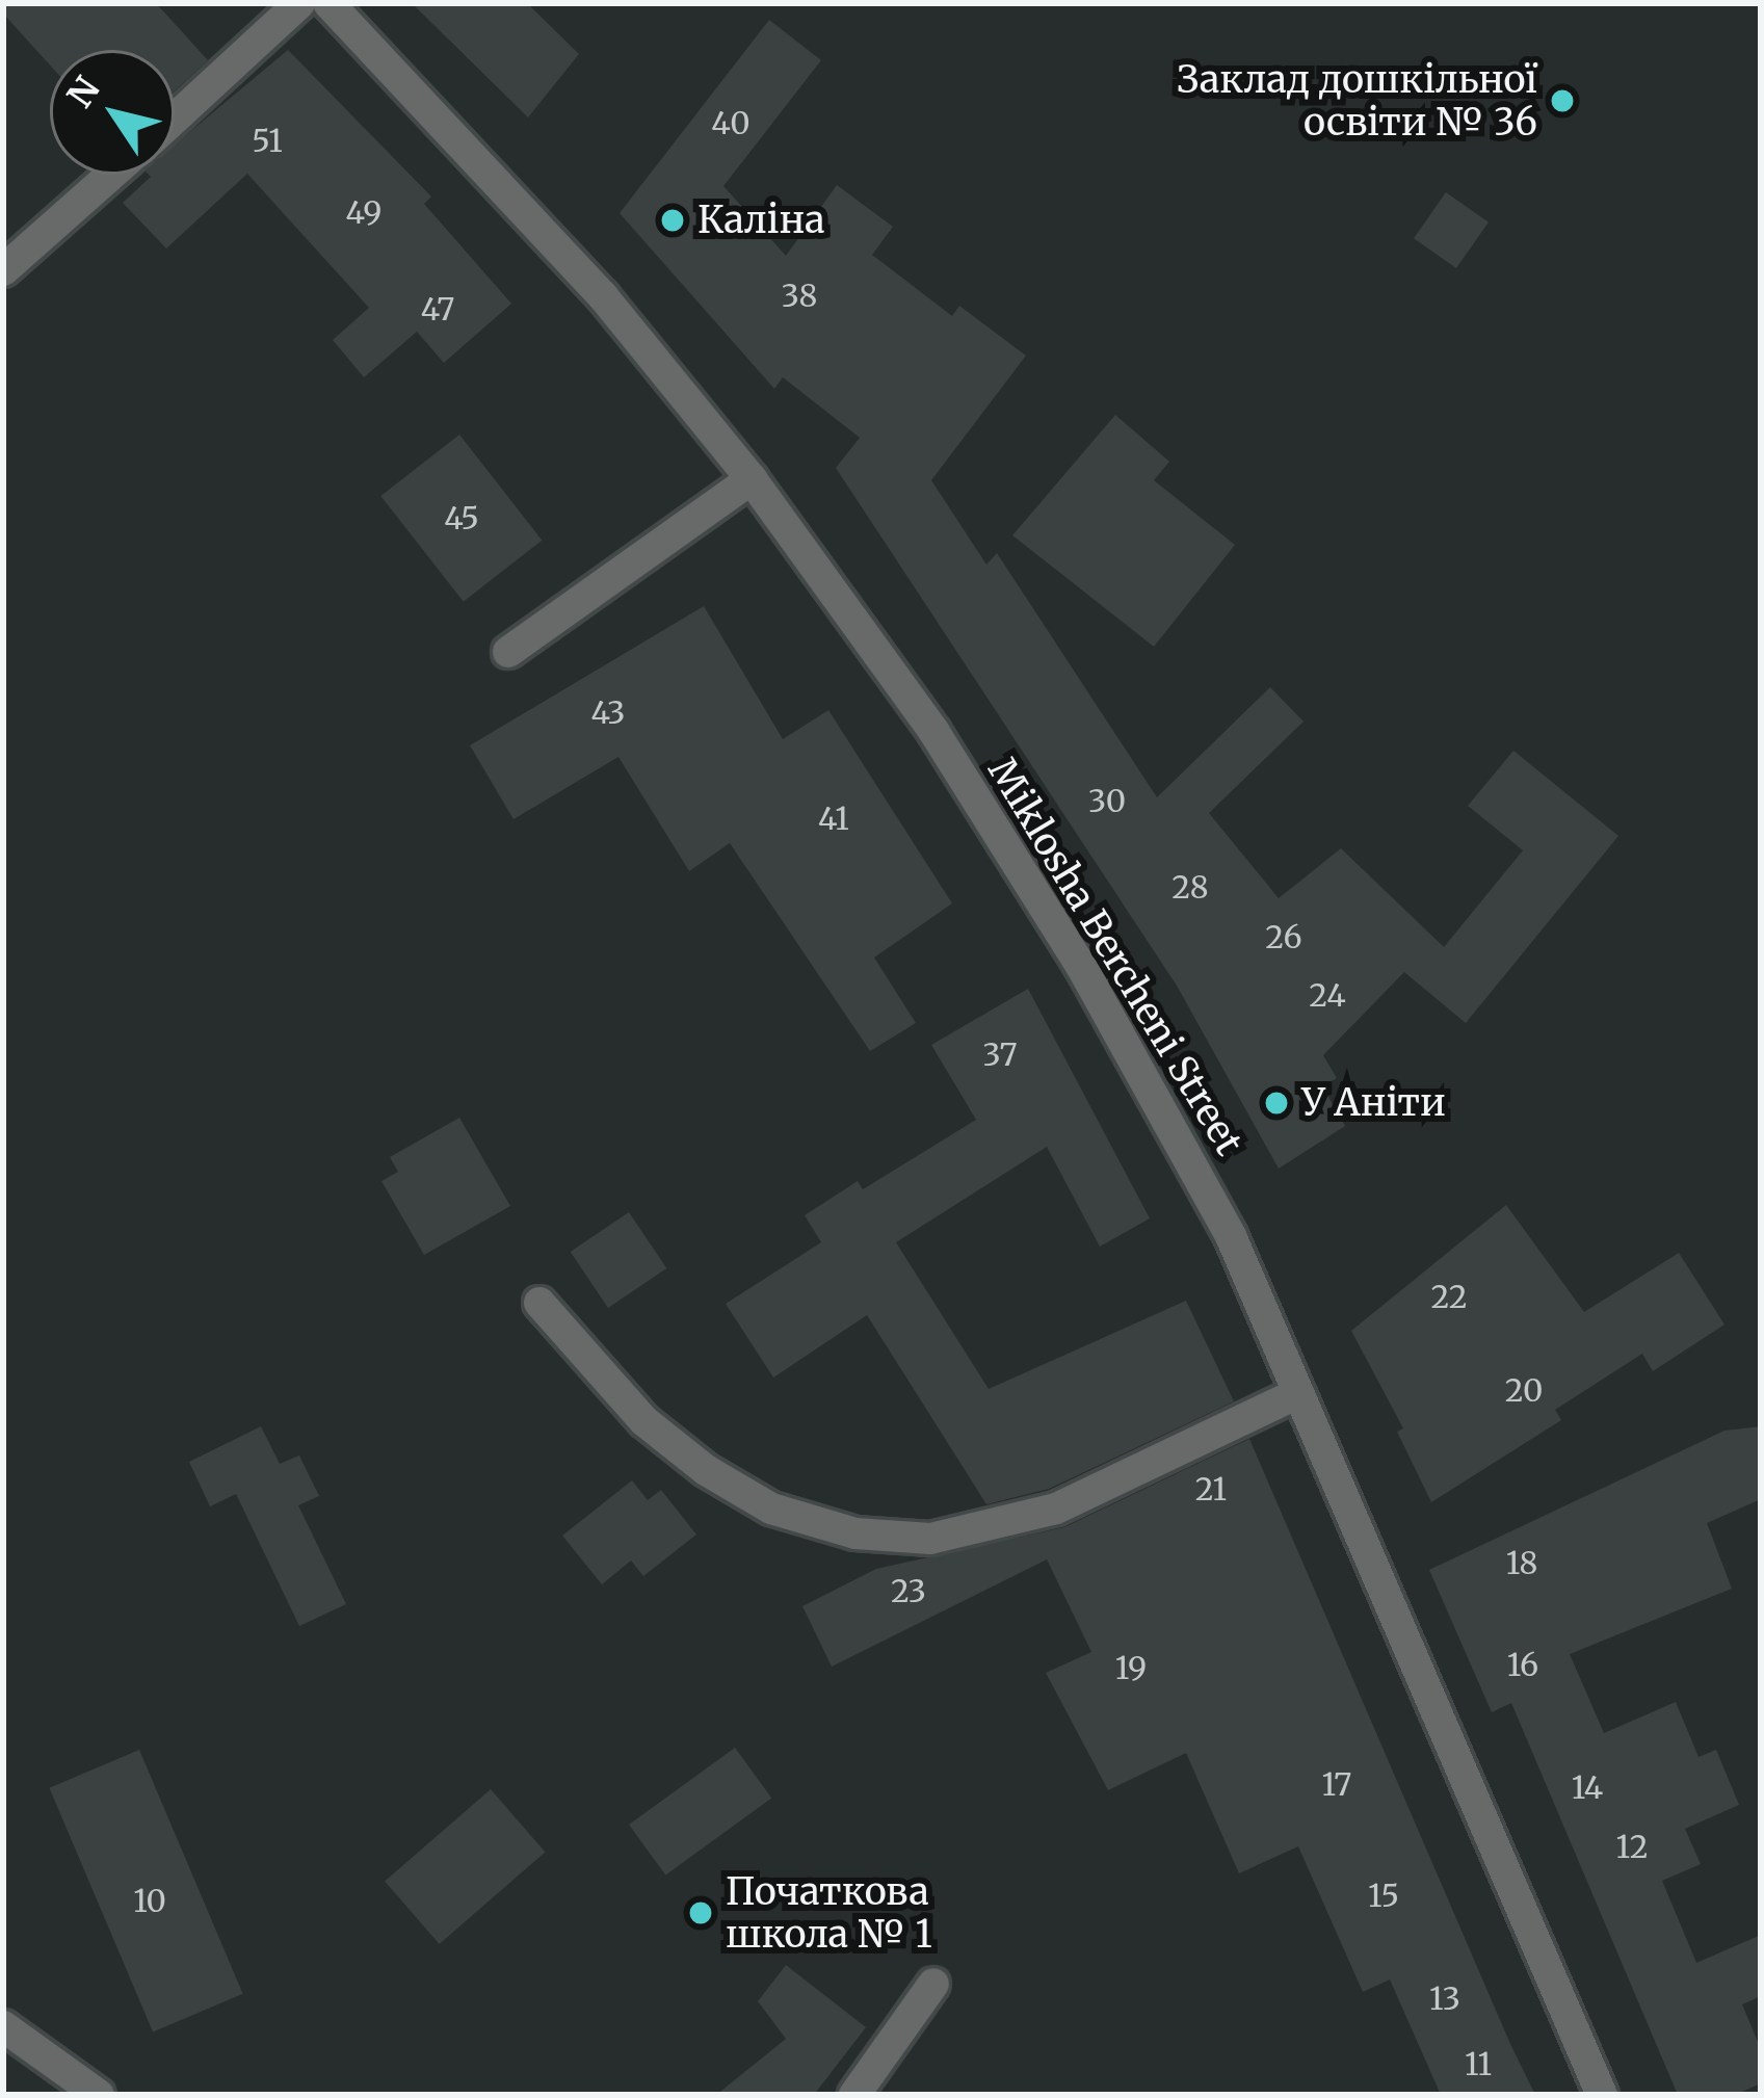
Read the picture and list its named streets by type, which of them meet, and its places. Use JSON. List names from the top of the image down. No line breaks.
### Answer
{"streets":{"street":["Miklosha Bercheni Street"]},"places":["Заклад дошкільної освіти № 36","Калiна","У Аніти","Початкова школа № 1"],"house_numbers":["40","51","49","38","47","45","43","30","41","28","26","24","37","22","20","21","18","23","16","19","17","14","12","15","10","13","11"],"north":"top left"}
